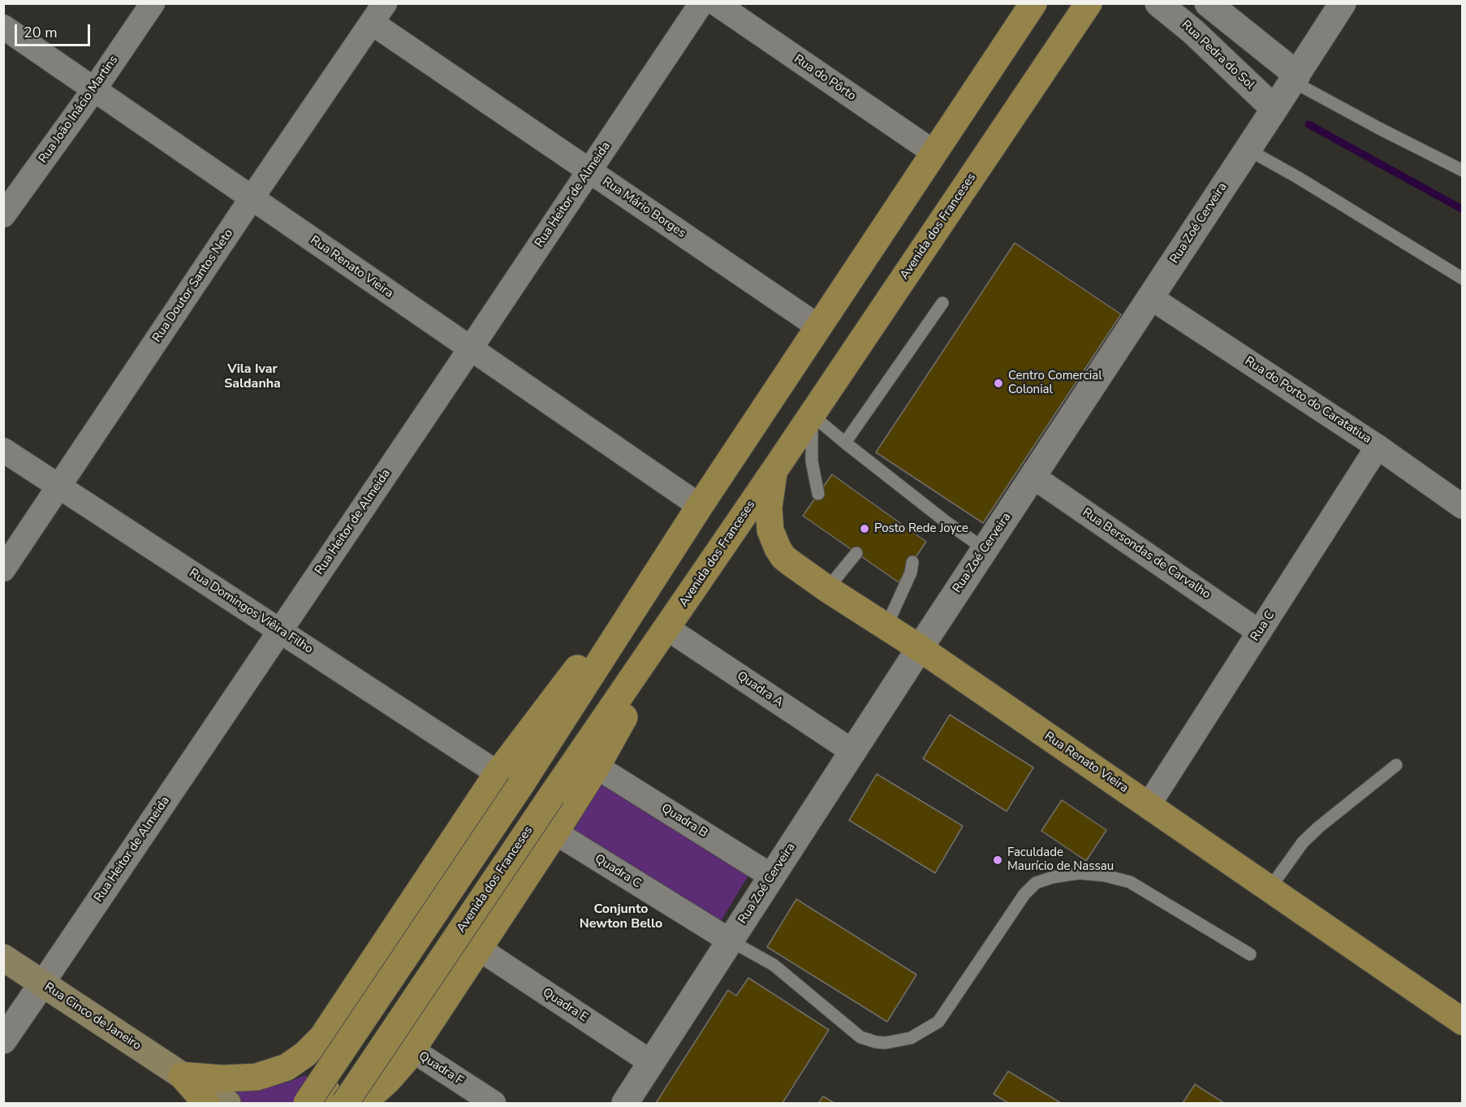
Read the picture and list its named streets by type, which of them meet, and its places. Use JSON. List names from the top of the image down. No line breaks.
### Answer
{"streets":{"main road":["Avenida dos Franceses","Rua Renato Vieira","Rua Cinco de Janeiro"],"street":["Rua Pedra do Sol","Rua do Pôrto","Rua João Inácio Martins","Rua Heitor de Almeida","Rua Mário Borges","Rua Zoé Cerveira","Rua Doutor Santos Neto","Rua do Porto do Caratatiua","Rua Bersondas de Carvalho","Rua Domingos Viêira Filho","Rua C","Quadra A","Quadra B","Quadra C","Quadra E","Quadra F"]},"crossings":[["Rua Pedra do Sol","Rua Zoé Cerveira"],["Rua João Inácio Martins","Rua Renato Vieira"],["Rua Heitor de Almeida","Rua Mário Borges"],["Rua Heitor de Almeida","Rua Renato Vieira"],["Rua Heitor de Almeida","Rua Domingos Viêira Filho"],["Rua Heitor de Almeida","Rua Cinco de Janeiro"],["Rua Mário Borges","Rua Doutor Santos Neto"],["Rua Zoé Cerveira","Rua Renato Vieira"],["Rua Zoé Cerveira","Rua do Porto do Caratatiua"],["Rua Zoé Cerveira","Rua Bersondas de Carvalho"],["Rua Zoé Cerveira","Quadra A"],["Rua Zoé Cerveira","Quadra B"],["Rua Zoé Cerveira","Quadra C"],["Rua Zoé Cerveira","Quadra E"],["Avenida dos Franceses","Rua Renato Vieira"],["Avenida dos Franceses","Quadra A"],["Rua Renato Vieira","Rua Doutor Santos Neto"],["Rua Renato Vieira","Rua C"],["Rua Doutor Santos Neto","Rua Domingos Viêira Filho"],["Rua do Porto do Caratatiua","Rua C"],["Rua Bersondas de Carvalho","Rua C"]],"districts":["Vila Ivar Saldanha","Conjunto Newton Bello"],"places":["Centro Comercial Colonial","Posto Rede Joyce","Faculdade Maurício de Nassau"],"scale_bar":"20 m"}
